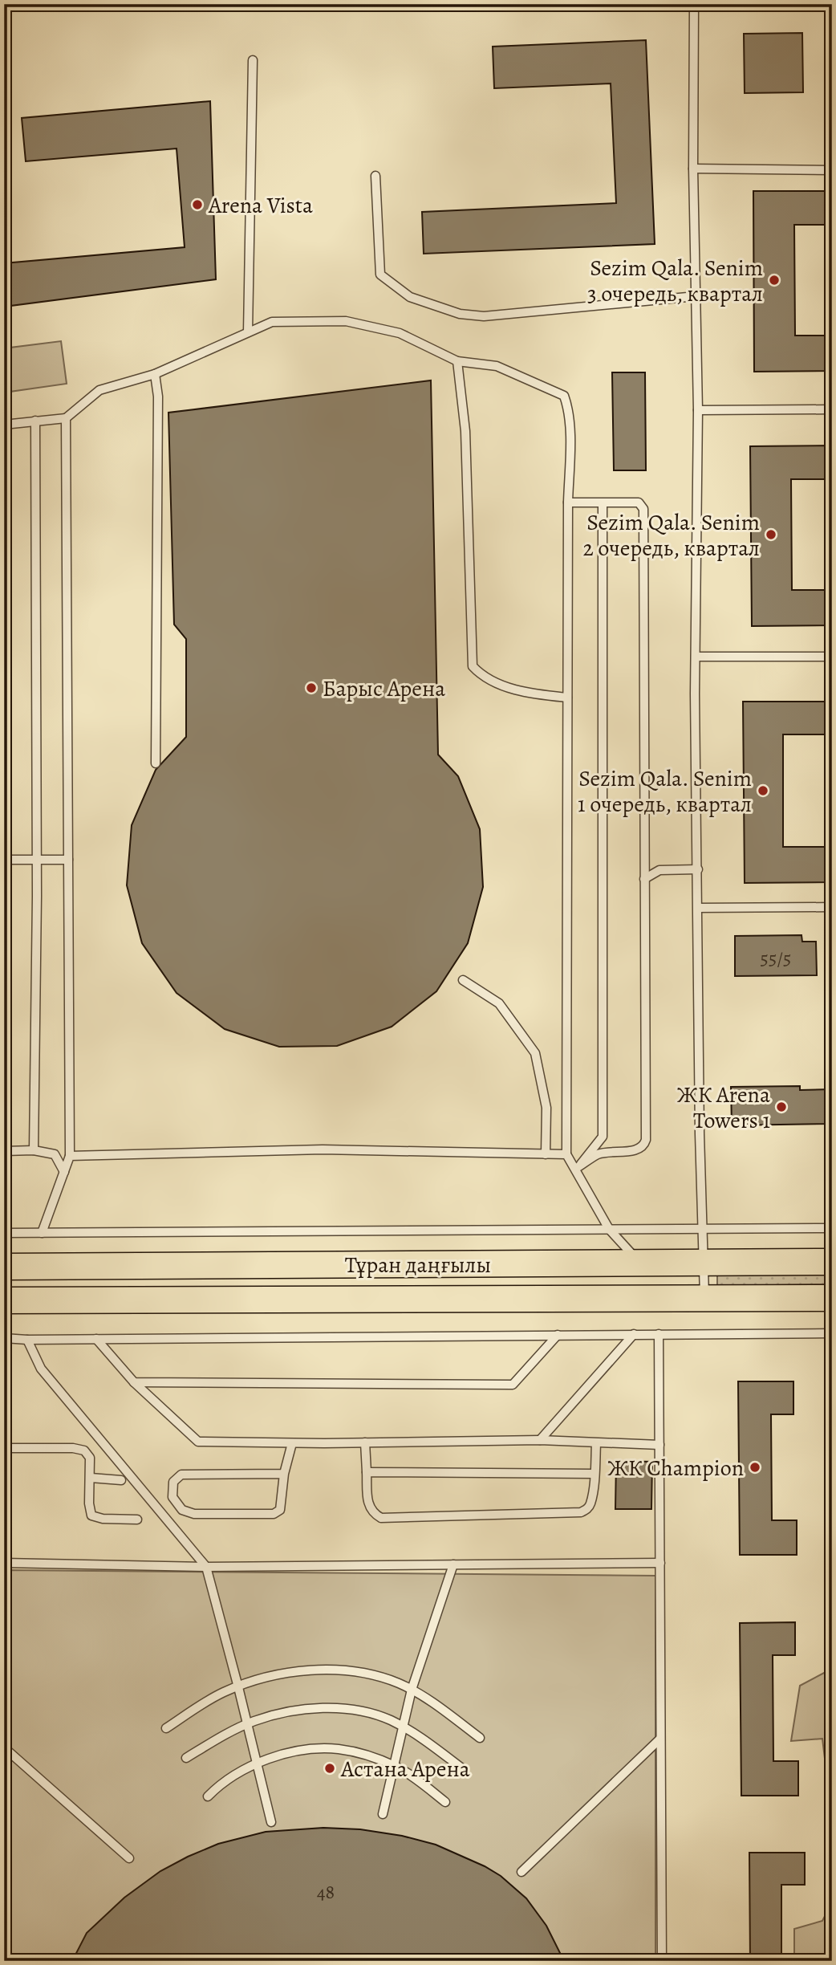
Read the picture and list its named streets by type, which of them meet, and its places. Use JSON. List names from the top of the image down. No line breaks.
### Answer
{"streets":{"main road":["Тұран даңғылы"]},"places":["Arena Vista","Sezim Qala. Senim 3 очередь, квартал","Sezim Qala. Senim 2 очередь, квартал","Барыс Арена","Sezim Qala. Senim 1 очередь, квартал","ЖК Arena Towers 1","ЖК Champion","Астана Арена"],"house_numbers":["55/5","48"]}
